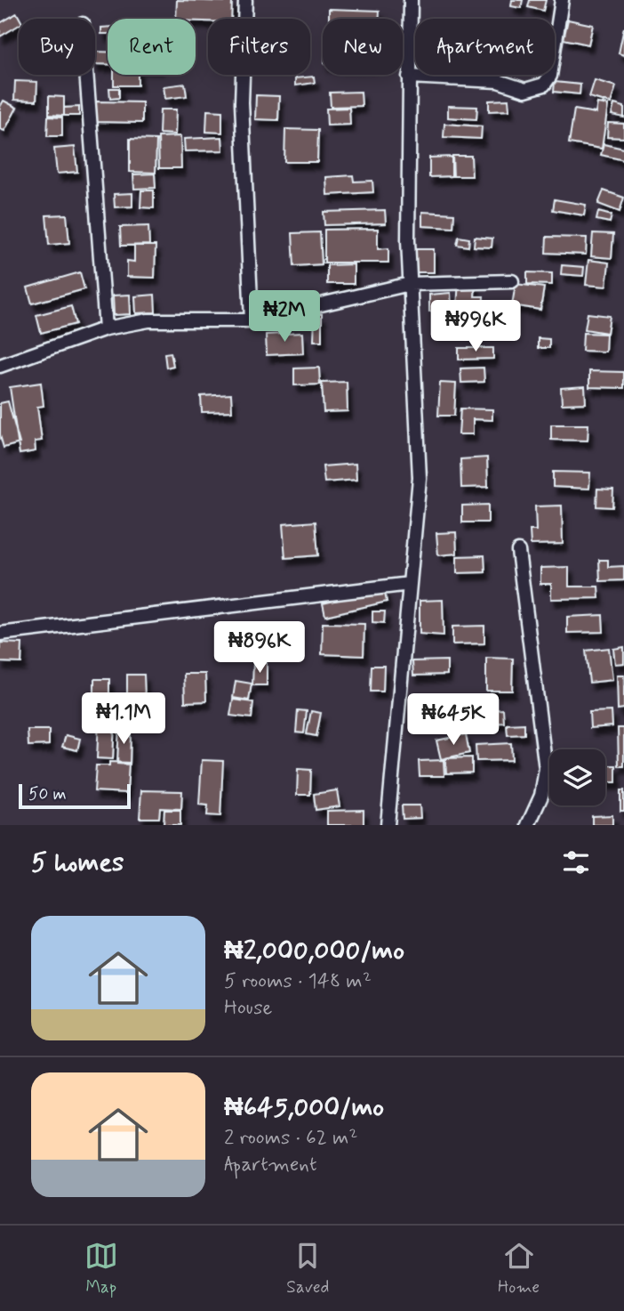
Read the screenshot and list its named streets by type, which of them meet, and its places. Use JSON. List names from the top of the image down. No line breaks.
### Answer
{"scale_bar":"50 m","page":{"chip":["Buy","Rent","Filters","New","Apartment"],"price":["₦2M","₦996K","₦896K","₦1.1M","₦645K"],"scale":"50 m","heading":"5 homes","list":[{"name":"₦2,000,000/mo","note":"5 rooms · 148 m² · House"},{"name":"₦645,000/mo","note":"2 rooms · 62 m² · Apartment"}],"tabs":["Map","Saved","Home"]}}
